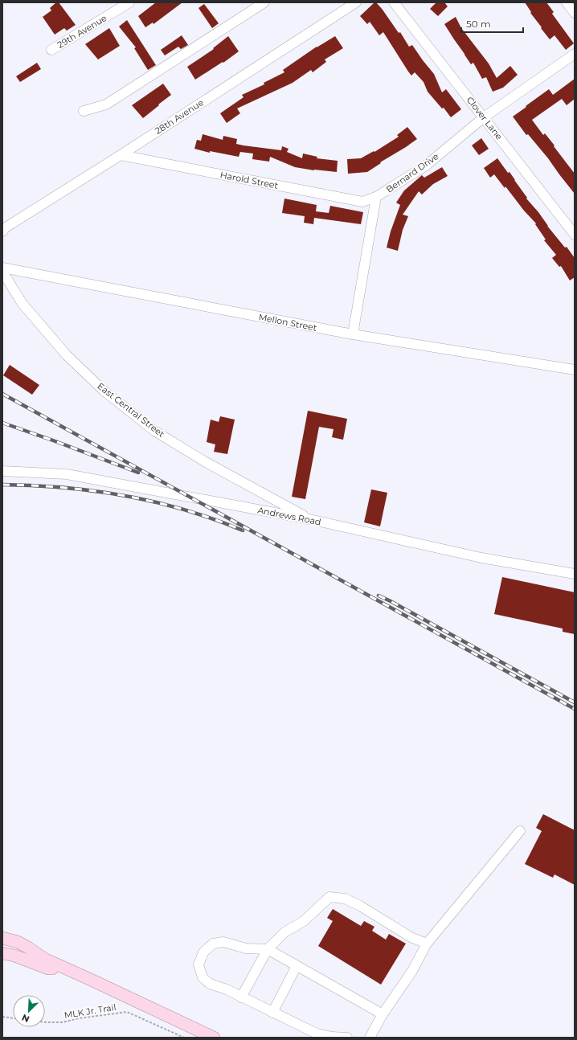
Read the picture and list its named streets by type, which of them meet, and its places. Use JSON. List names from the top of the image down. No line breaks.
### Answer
{"streets":{"street":["29th Avenue","28th Avenue","Clover Lane","Bernard Drive","Harold Street","Mellon Street","East Central Street","Andrews Road"],"path":["MLK Jr. Trail"]},"crossings":[["28th Avenue","Harold Street"],["Clover Lane","Bernard Drive"],["Bernard Drive","Harold Street"],["Bernard Drive","Mellon Street"],["East Central Street","Andrews Road"]],"scale_bar":"50 m","north":"bottom left"}
